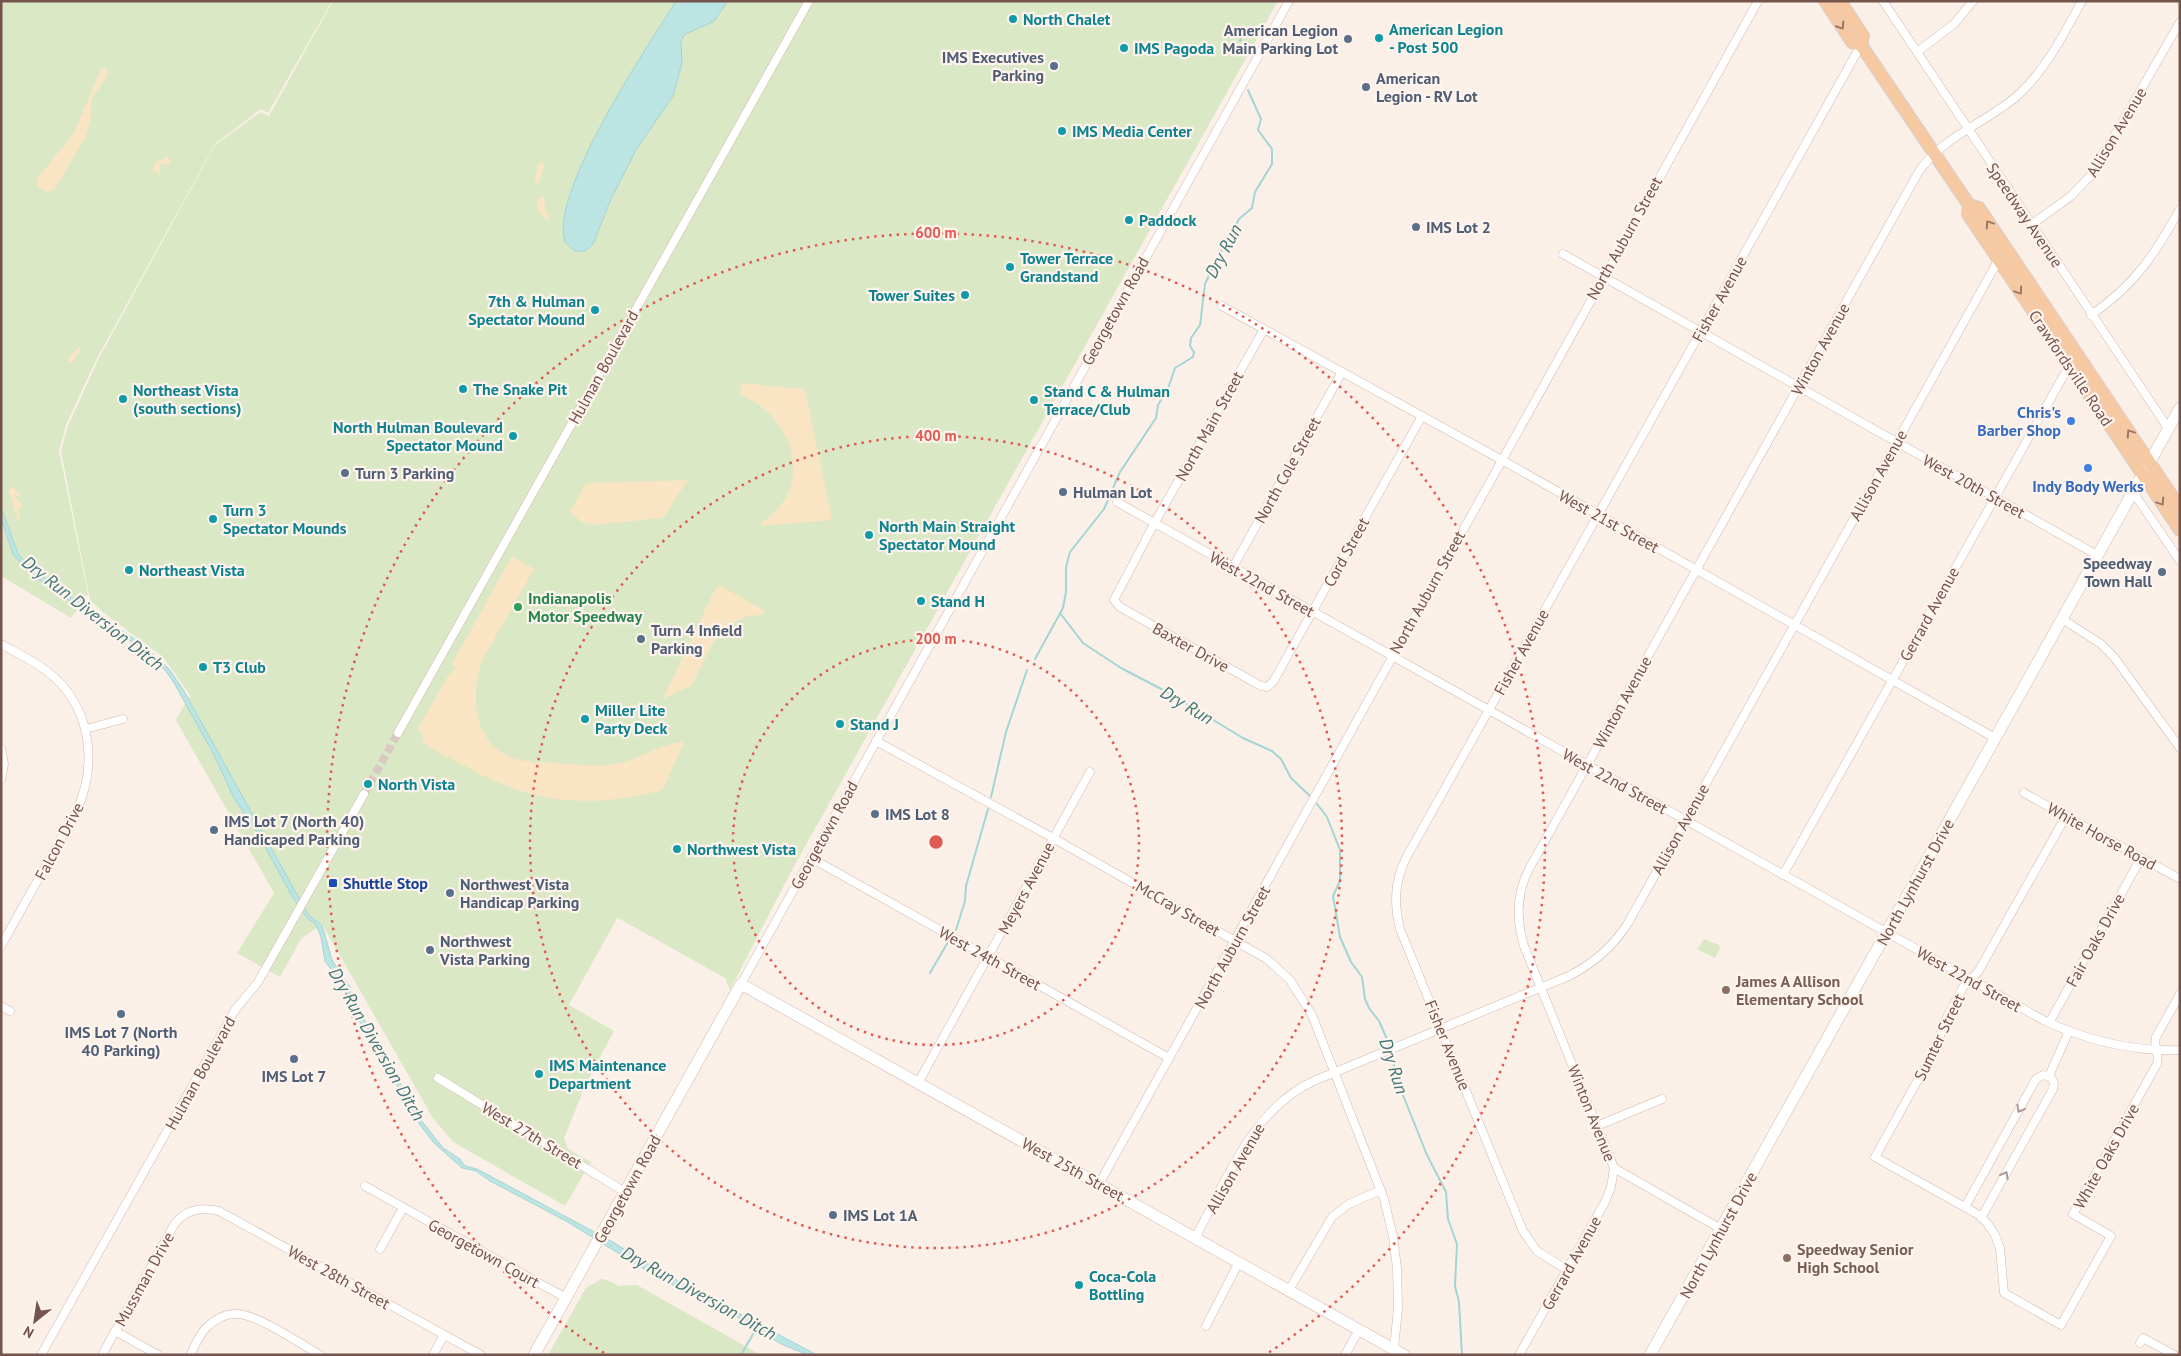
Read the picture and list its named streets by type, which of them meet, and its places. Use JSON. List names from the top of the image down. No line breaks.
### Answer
{"streets":{"main road":["Georgetown Road","Crawfordsville Road","North Lynhurst Drive","West 25th Street"],"street":["Allison Avenue","Speedway Avenue","North Auburn Street","Fisher Avenue","Winton Avenue","Hulman Boulevard","North Main Street","North Cole Street","West 20th Street","West 21st Street","Cord Street","West 22nd Street","Gerrard Avenue","Baxter Drive","White Horse Road","Falcon Drive","Meyers Avenue","McCray Street","Fair Oaks Drive","West 24th Street","Sumter Street","West 27th Street","White Oaks Drive","Georgetown Court","West 28th Street","Mussman Drive"]},"crossings":[["Allison Avenue","Speedway Avenue"],["Allison Avenue","Fisher Avenue"],["Allison Avenue","Winton Avenue"],["Allison Avenue","Crawfordsville Road"],["Allison Avenue","West 20th Street"],["Allison Avenue","West 21st Street"],["Allison Avenue","West 22nd Street"],["Allison Avenue","McCray Street"],["Allison Avenue","West 25th Street"],["Speedway Avenue","Winton Avenue"],["Speedway Avenue","North Lynhurst Drive"],["North Auburn Street","West 20th Street"],["North Auburn Street","West 21st Street"],["North Auburn Street","West 22nd Street"],["North Auburn Street","McCray Street"],["North Auburn Street","West 24th Street"],["North Auburn Street","West 25th Street"],["Fisher Avenue","Crawfordsville Road"],["Fisher Avenue","West 20th Street"],["Fisher Avenue","West 21st Street"],["Fisher Avenue","West 22nd Street"],["Fisher Avenue","Gerrard Avenue"],["Georgetown Road","McCray Street"],["Georgetown Road","West 24th Street"],["Georgetown Road","West 27th Street"],["Georgetown Road","West 25th Street"],["Georgetown Road","Georgetown Court"],["Winton Avenue","Crawfordsville Road"],["Winton Avenue","West 20th Street"],["Winton Avenue","West 21st Street"],["Winton Avenue","West 22nd Street"],["Winton Avenue","Gerrard Avenue"],["Winton Avenue","North Lynhurst Drive"],["Crawfordsville Road","Gerrard Avenue"],["Crawfordsville Road","North Lynhurst Drive"],["North Main Street","West 21st Street"],["North Main Street","West 22nd Street"],["North Main Street","Baxter Drive"],["North Cole Street","West 21st Street"],["North Cole Street","West 22nd Street"],["West 20th Street","Gerrard Avenue"],["West 20th Street","North Lynhurst Drive"],["West 21st Street","Cord Street"],["West 21st Street","Gerrard Avenue"],["West 21st Street","North Lynhurst Drive"],["Cord Street","West 22nd Street"],["Cord Street","Baxter Drive"],["West 22nd Street","Gerrard Avenue"],["West 22nd Street","North Lynhurst Drive"],["West 22nd Street","Fair Oaks Drive"],["West 22nd Street","Sumter Street"],["West 22nd Street","White Oaks Drive"],["White Horse Road","Fair Oaks Drive"],["White Horse Road","Sumter Street"],["Meyers Avenue","McCray Street"],["Meyers Avenue","West 24th Street"],["Meyers Avenue","West 25th Street"],["McCray Street","West 25th Street"],["West 28th Street","Mussman Drive"]],"water":["Dry Run","Dry Run Diversion Ditch"],"places":{"other":["North Chalet","American Legion - Post 500","American Legion Main Parking Lot","IMS Pagoda","IMS Executives Parking","American Legion - RV Lot","IMS Media Center","Paddock","IMS Lot 2","Tower Terrace Grandstand","Tower Suites","7th & Hulman Spectator Mound","The Snake Pit","Northeast Vista (south sections)","Stand C & Hulman Terrace/Club","Chris's Barber Shop","North Hulman Boulevard Spectator Mound","Indy Body Werks","Turn 3 Parking","Hulman Lot","Turn 3 Spectator Mounds","North Main Straight Spectator Mound","Northeast Vista","Speedway Town Hall","Stand H","Indianapolis Motor Speedway","Turn 4 Infield Parking","T3 Club","Miller Lite Party Deck","Stand J","North Vista","IMS Lot 8","IMS Lot 7 (North 40) Handicaped Parking","Northwest Vista","Northwest Vista Handicap Parking","Northwest Vista Parking","James A Allison Elementary School","IMS Lot 7 (North 40 Parking)","IMS Lot 7","IMS Maintenance Department","IMS Lot 1A","Speedway Senior High School","Coca-Cola Bottling"],"transit":["Shuttle Stop"]},"north":"bottom left","rings":["600 m","400 m","200 m"]}
